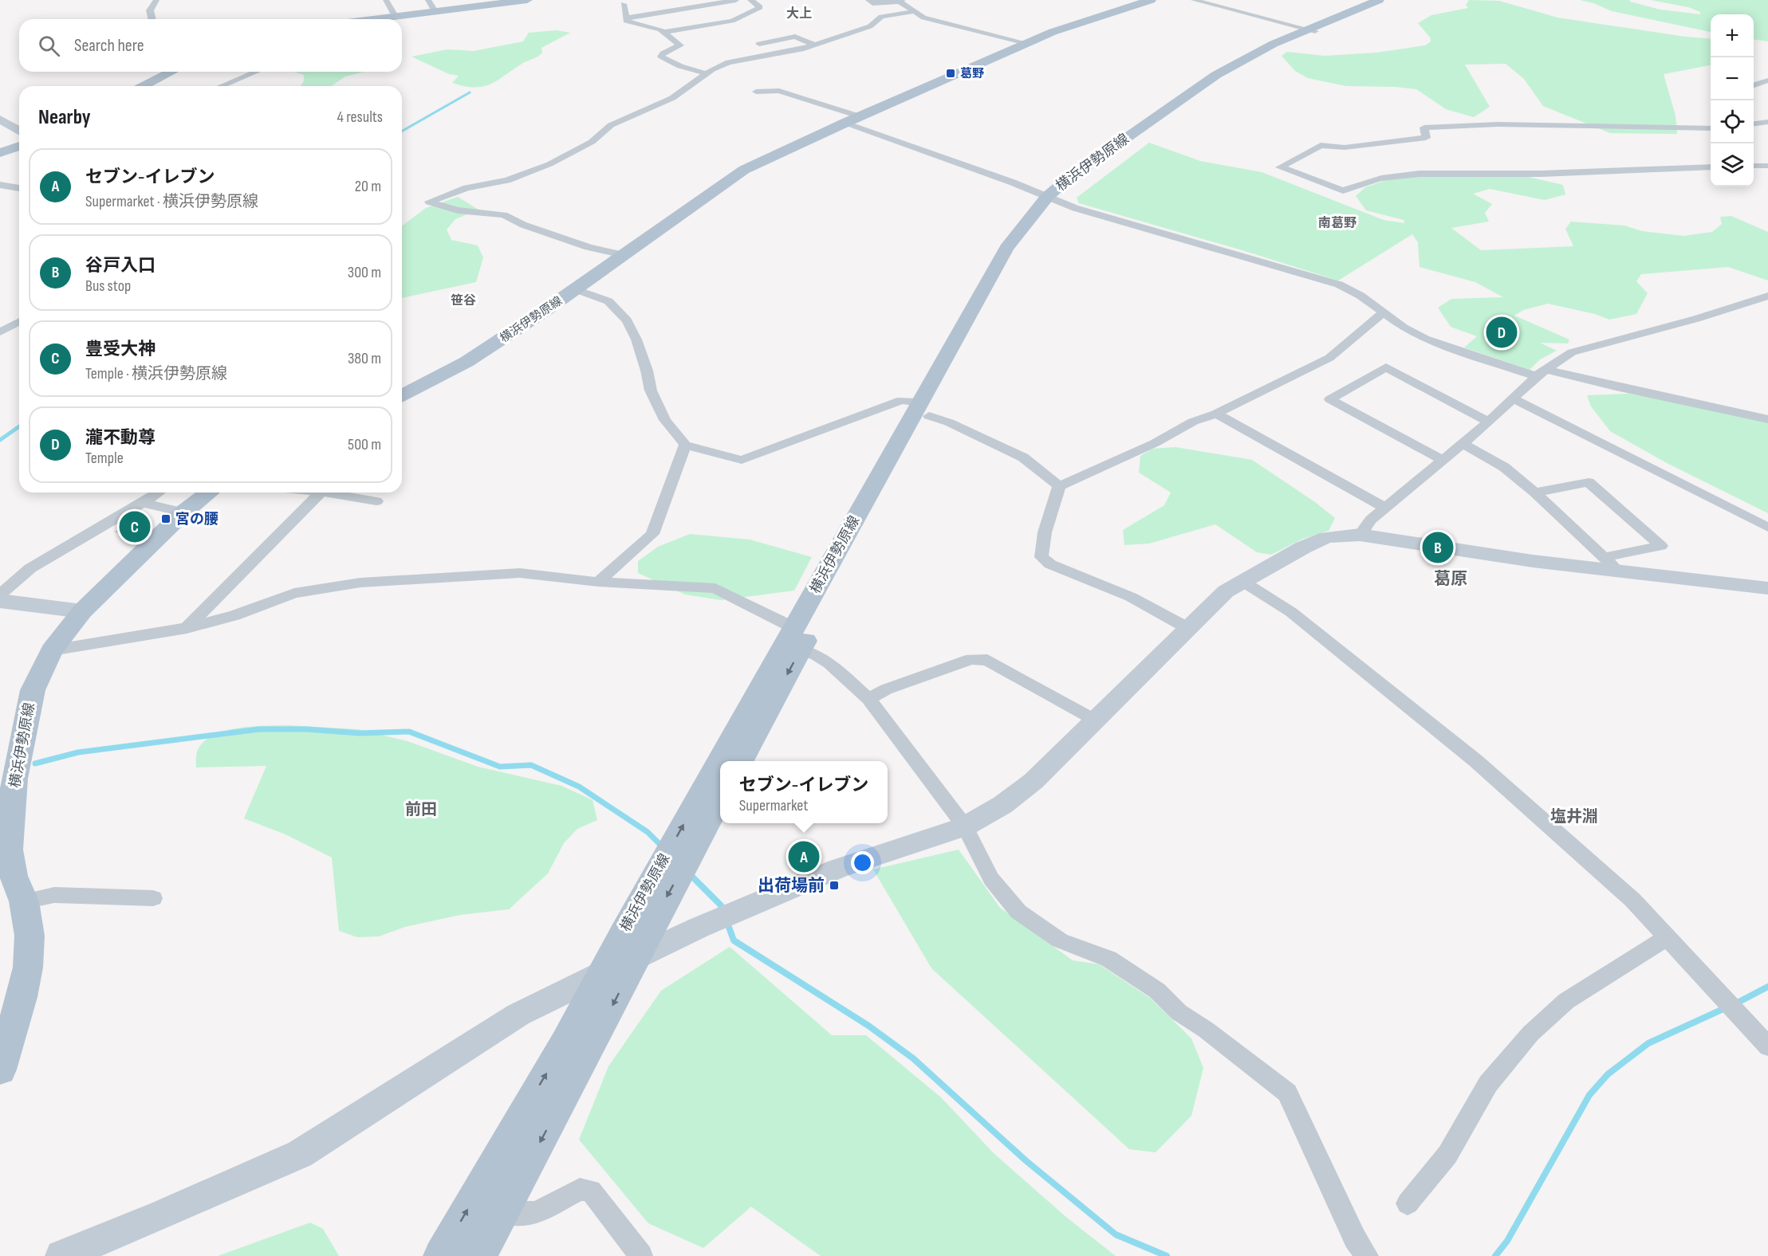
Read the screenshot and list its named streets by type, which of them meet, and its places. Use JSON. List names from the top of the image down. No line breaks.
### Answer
{"streets":{"main road":["横浜伊勢原線"]},"districts":["大上","南葛野","笹谷","葛原","前田","塩井淵"],"places":{"transit":["葛野","宮の腰","出荷場前"]},"page":{"map_buttons":["+","−"],"search":"Search here","heading":["Nearby","4 results"],"list":[{"mark":"A","name":"セブン-イレブン","note":"Supermarket · 横浜伊勢原線","value":"20 m"},{"mark":"B","name":"谷戸入口","note":"Bus stop","value":"300 m"},{"mark":"C","name":"豊受大神","note":"Temple · 横浜伊勢原線","value":"380 m"},{"mark":"D","name":"瀧不動尊","note":"Temple","value":"500 m"}],"pins":["D","C","B","A"],"popup":["セブン-イレブン","Supermarket"]}}
